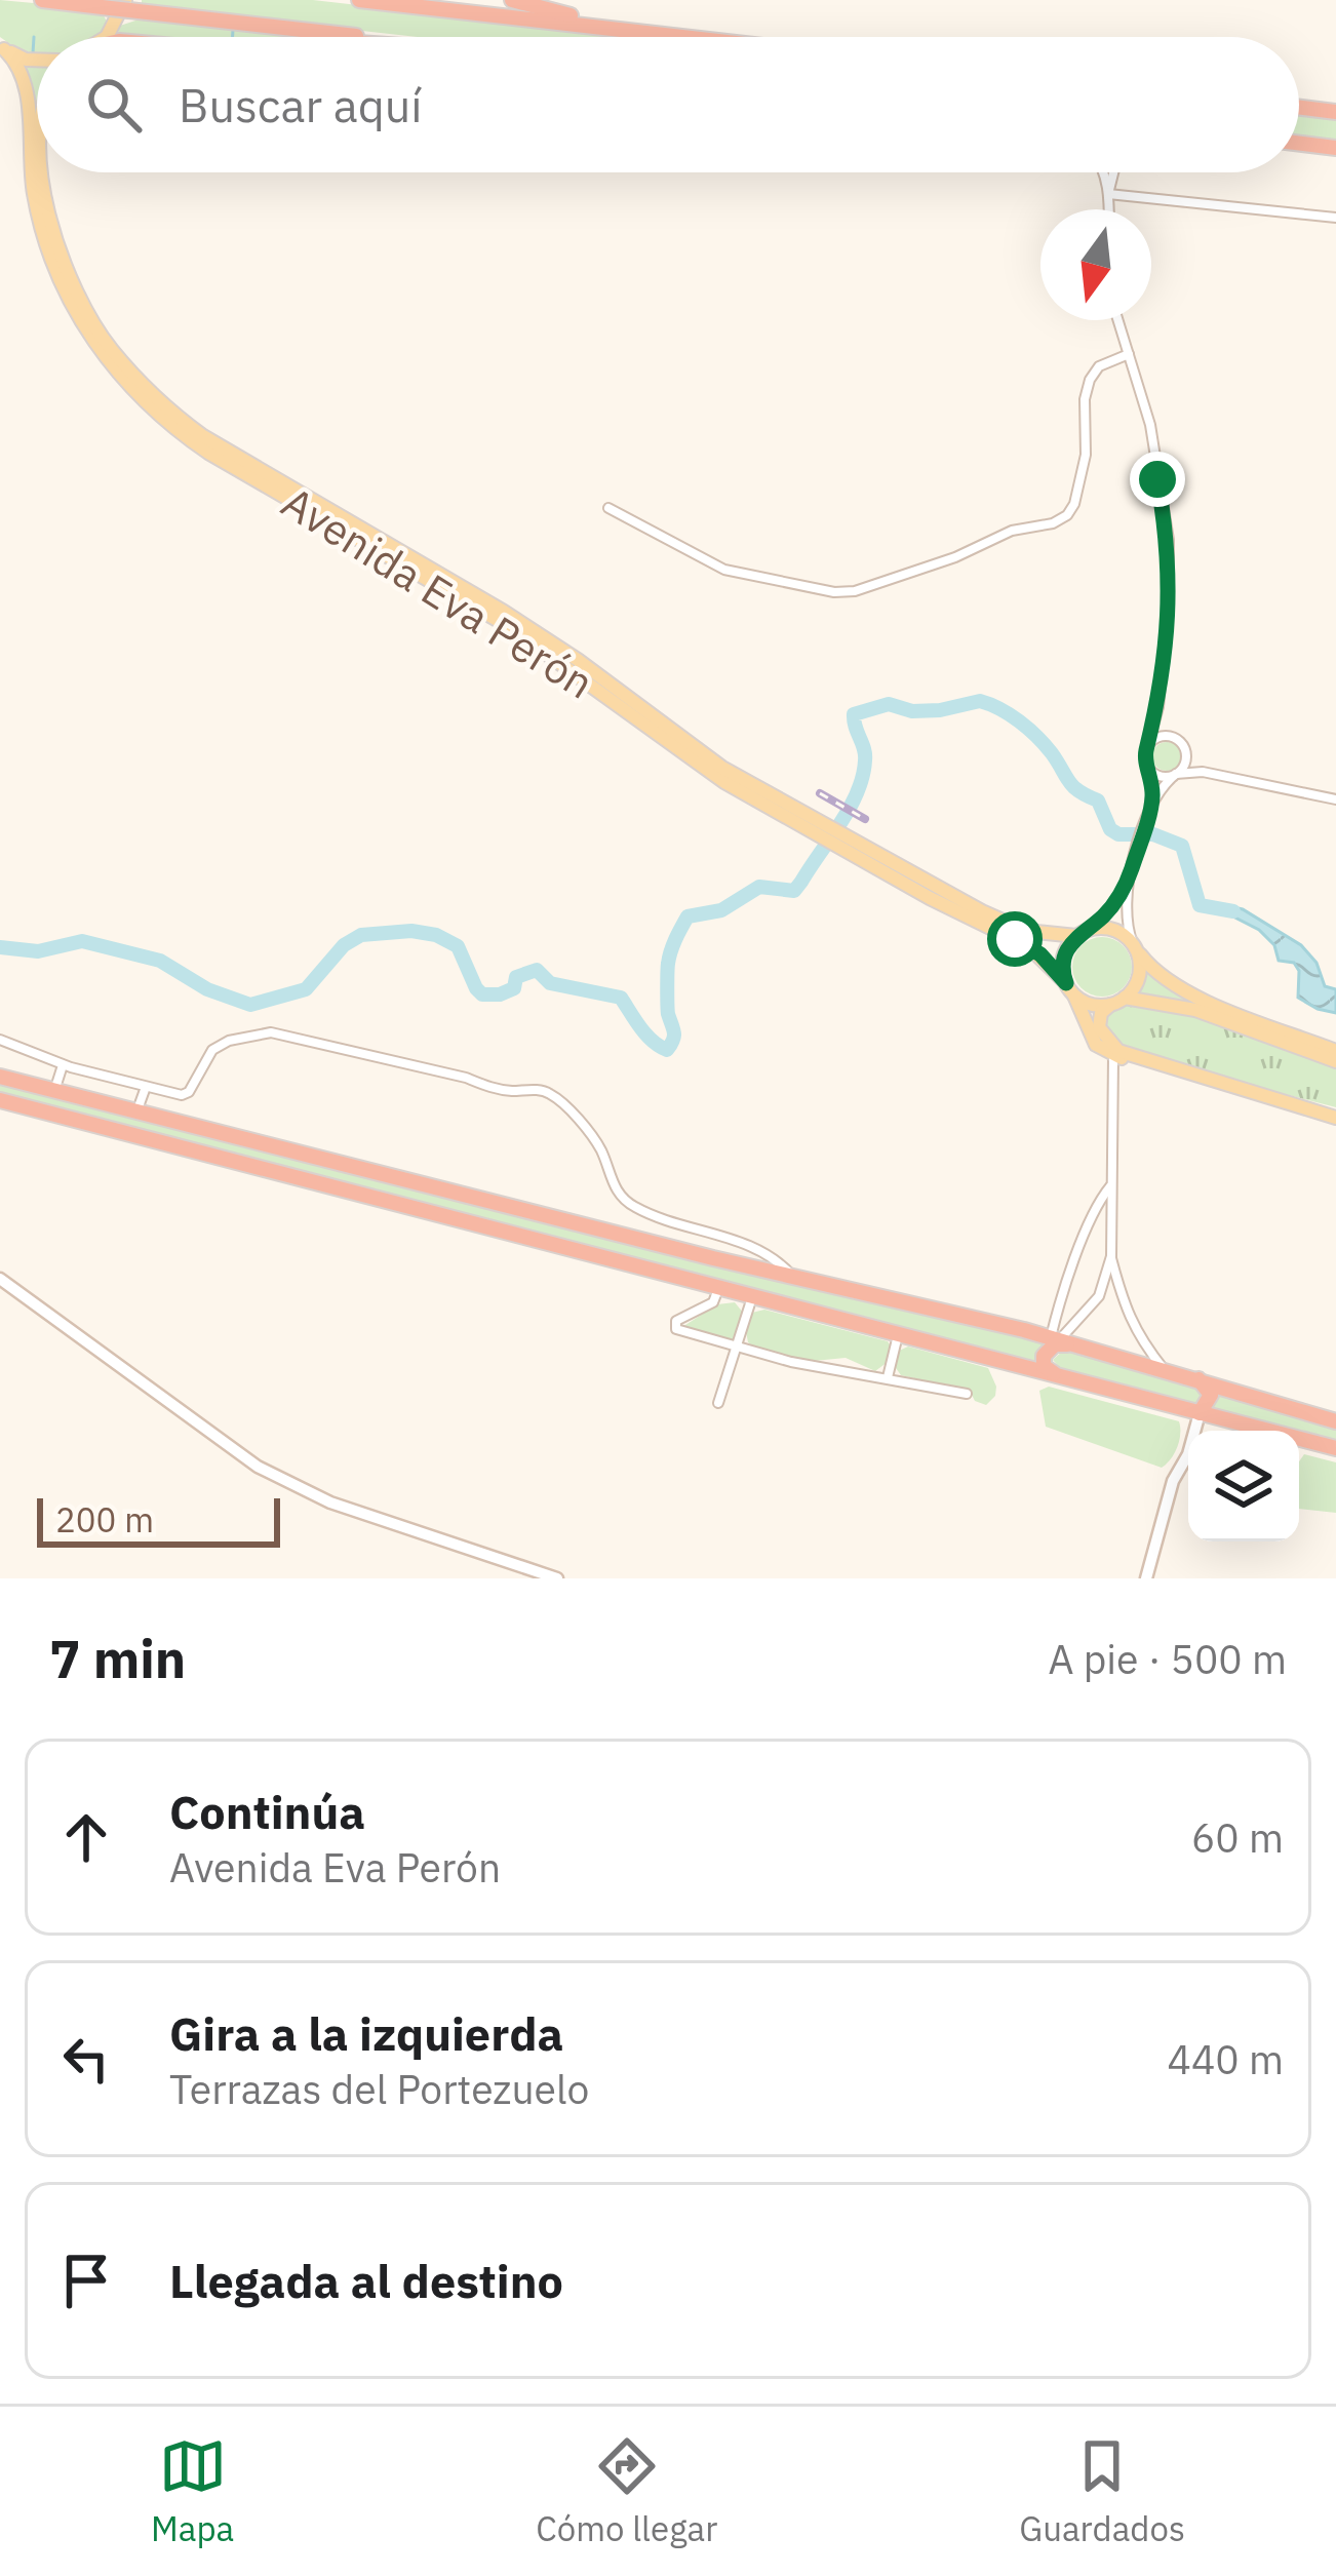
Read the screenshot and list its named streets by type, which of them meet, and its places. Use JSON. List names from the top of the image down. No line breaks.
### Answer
{"streets":{"main road":["Avenida Eva Perón"]},"scale_bar":"200 m","north":"bottom","page":{"search":"Buscar aquí","scale":"200 m","heading":["7 min","A pie · 500 m"],"list":[["Continúa","Avenida Eva Perón","60 m"],["Gira a la izquierda","Terrazas del Portezuelo","440 m"],"Llegada al destino"],"nav":["Mapa","Cómo llegar","Guardados"]}}
